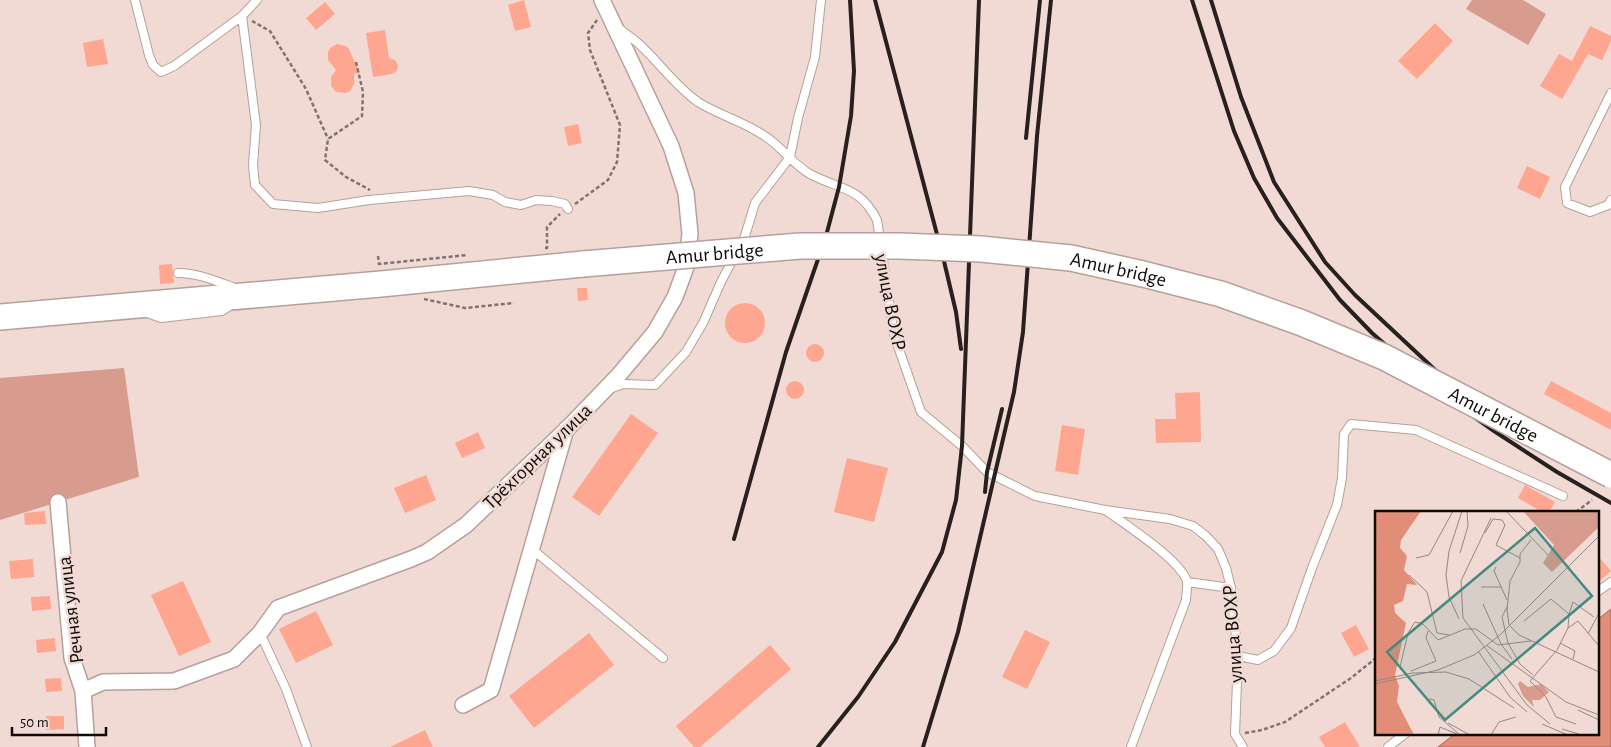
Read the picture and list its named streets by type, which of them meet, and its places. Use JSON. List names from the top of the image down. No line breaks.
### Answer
{"streets":{"highway":["Amur bridge"],"street":["Трёхгорная улица","Речная улица"],"lane":["улица ВОХР"]},"crossings":[["улица ВОХР","Трёхгорная улица"],["Трёхгорная улица","Речная улица"]],"scale_bar":"50 m"}
